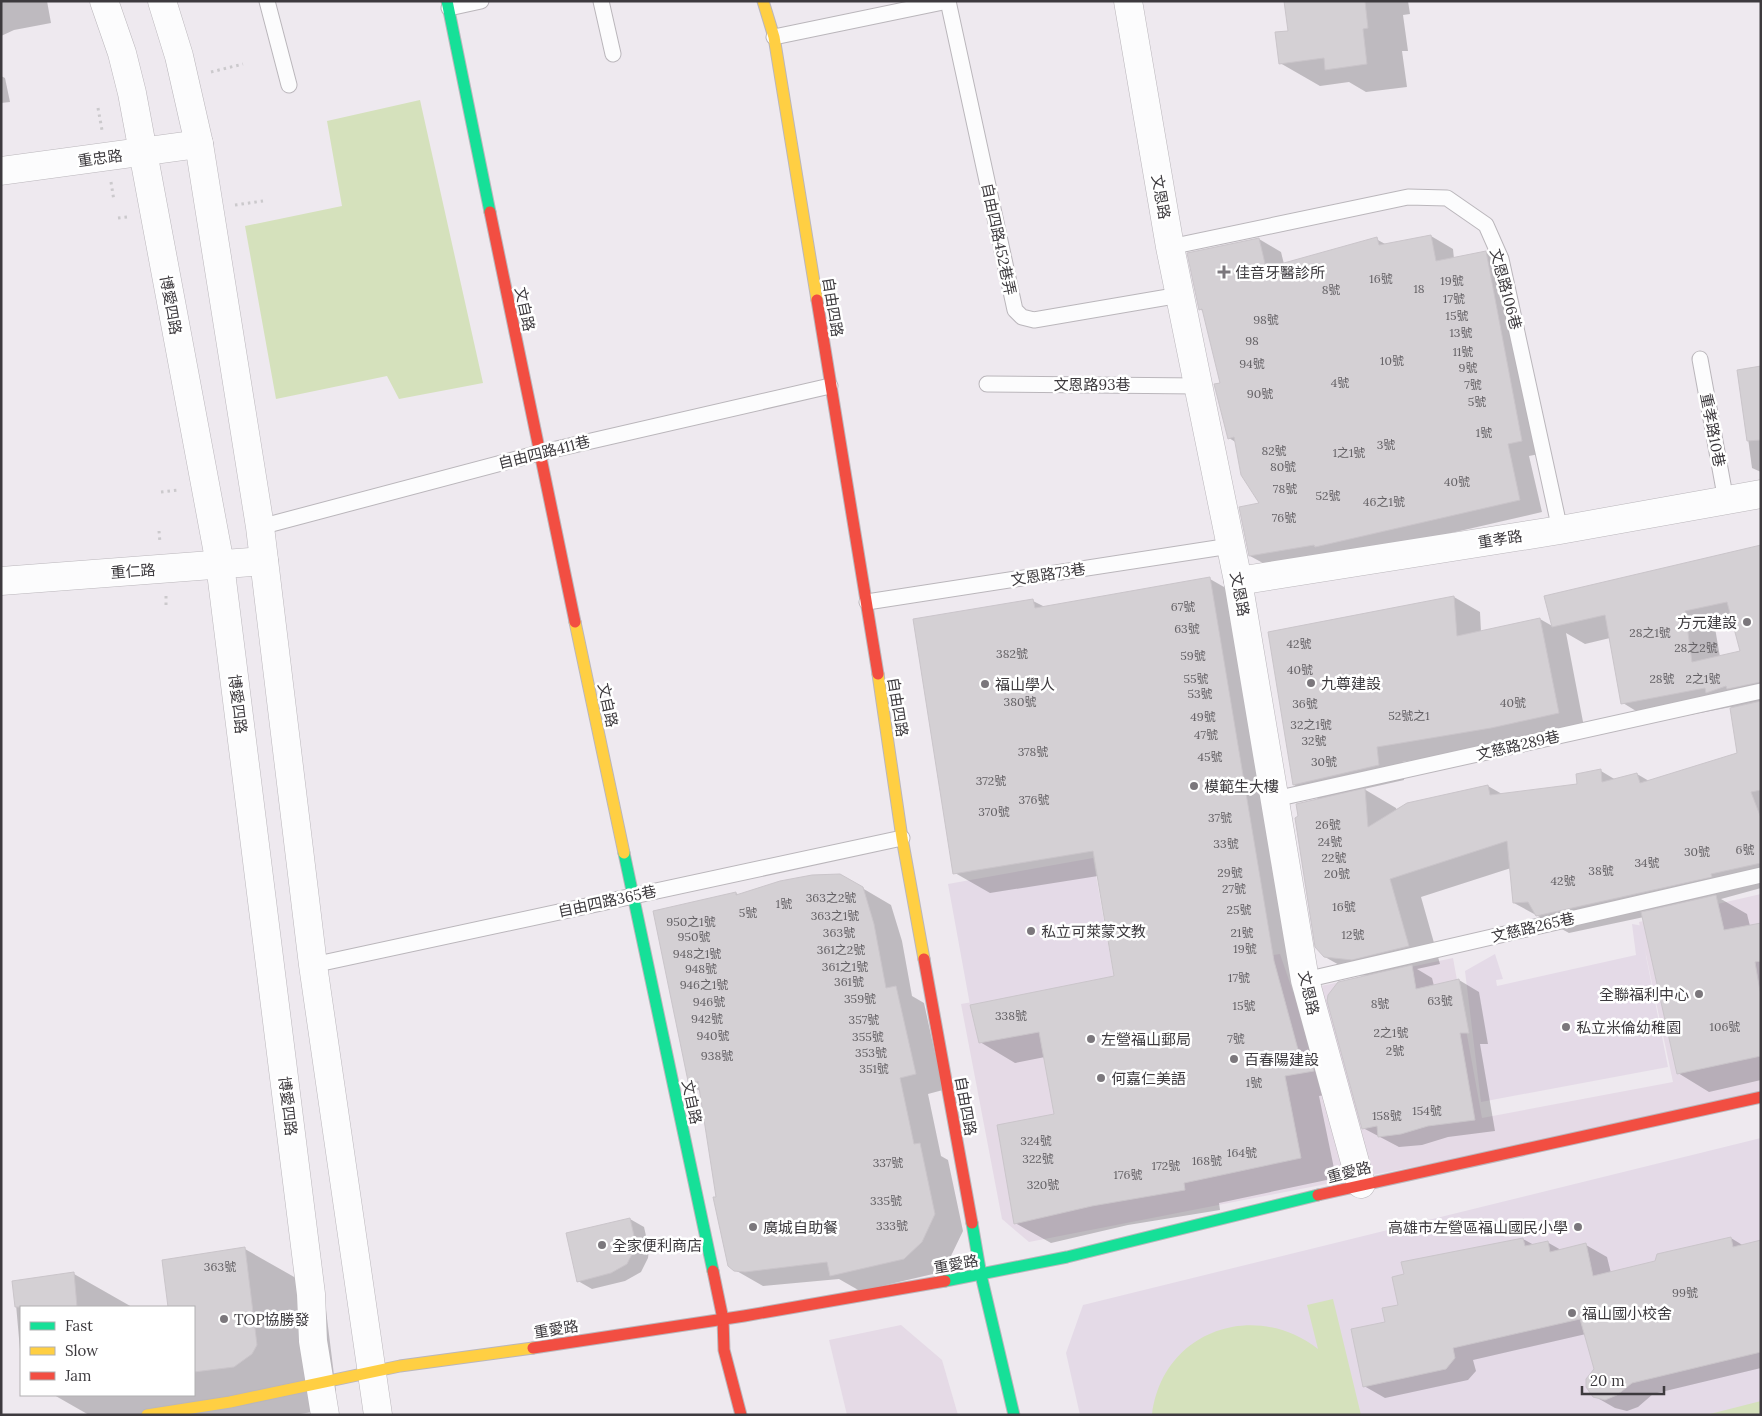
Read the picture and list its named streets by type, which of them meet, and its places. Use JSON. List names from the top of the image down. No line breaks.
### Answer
{"streets":{"street":["重忠路","文恩路","博愛四路","自由四路","文自路","重孝路","重仁路","重愛路"],"lane":["自由四路452巷弄","文恩路106巷","文恩路93巷","重孝路10巷","自由四路411巷","文恩路73巷","文慈路289巷","自由四路365巷","文慈路265巷"]},"crossings":[["重忠路","博愛四路"],["文恩路","自由四路452巷弄"],["文恩路","文恩路106巷"],["文恩路","文恩路93巷"],["文恩路","重孝路"],["文恩路","文恩路73巷"],["文恩路","文慈路289巷"],["文恩路","文慈路265巷"],["文恩路","重愛路"],["文恩路106巷","重孝路"],["博愛四路","重仁路"],["博愛四路","重愛路"],["自由四路","自由四路411巷"],["自由四路","文恩路73巷"],["自由四路","自由四路365巷"],["自由四路","重愛路"],["文自路","自由四路411巷"],["文自路","自由四路365巷"],["文自路","重愛路"],["重孝路10巷","重孝路"]],"places":{"health":["佳音牙醫診所"],"other":["方元建設","九尊建設","福山學人","模範生大樓","私立可萊蒙文教","全聯福利中心","私立米倫幼稚園","左營福山郵局","百春陽建設","何嘉仁美語","廣城自助餐","高雄市左營區福山國民小學","全家便利商店","福山國小校舍","TOP協勝發"]},"house_numbers":["16號","19號","18","8號","17號","15號","98號","13號","98","11號","10號","94號","9號","4號","7號","90號","5號","1號","3號","82號","1之1號","80號","40號","78號","52號","46之1號","76號","67號","63號","28之1號","42號","28之2號","382號","59號","40號","55號","28號","2之1號","53號","380號","40號","36號","52號之1","49號","32之1號","47號","32號","378號","45號","30號","372號","376號","370號","37號","26號","24號","33號","6號","30號","22號","34號","38號","29號","20號","42號","27號","363之2號","1號","16號","25號","5號","363之1號","950之1號","363號","21號","12號","950號","19號","361之2號","948之1號","361之1號","948號","17號","361號","946之1號","359號","63號","946號","8號","15號","338號","942號","357號","106號","2之1號","940號","355號","7號","2號","353號","938號","351號","1號","154號","158號","324號","164號","322號","168號","337號","172號","176號","320號","335號","333號","363號","99號"],"legend":["Fast","Slow","Jam"],"scale_bar":"20 m"}
